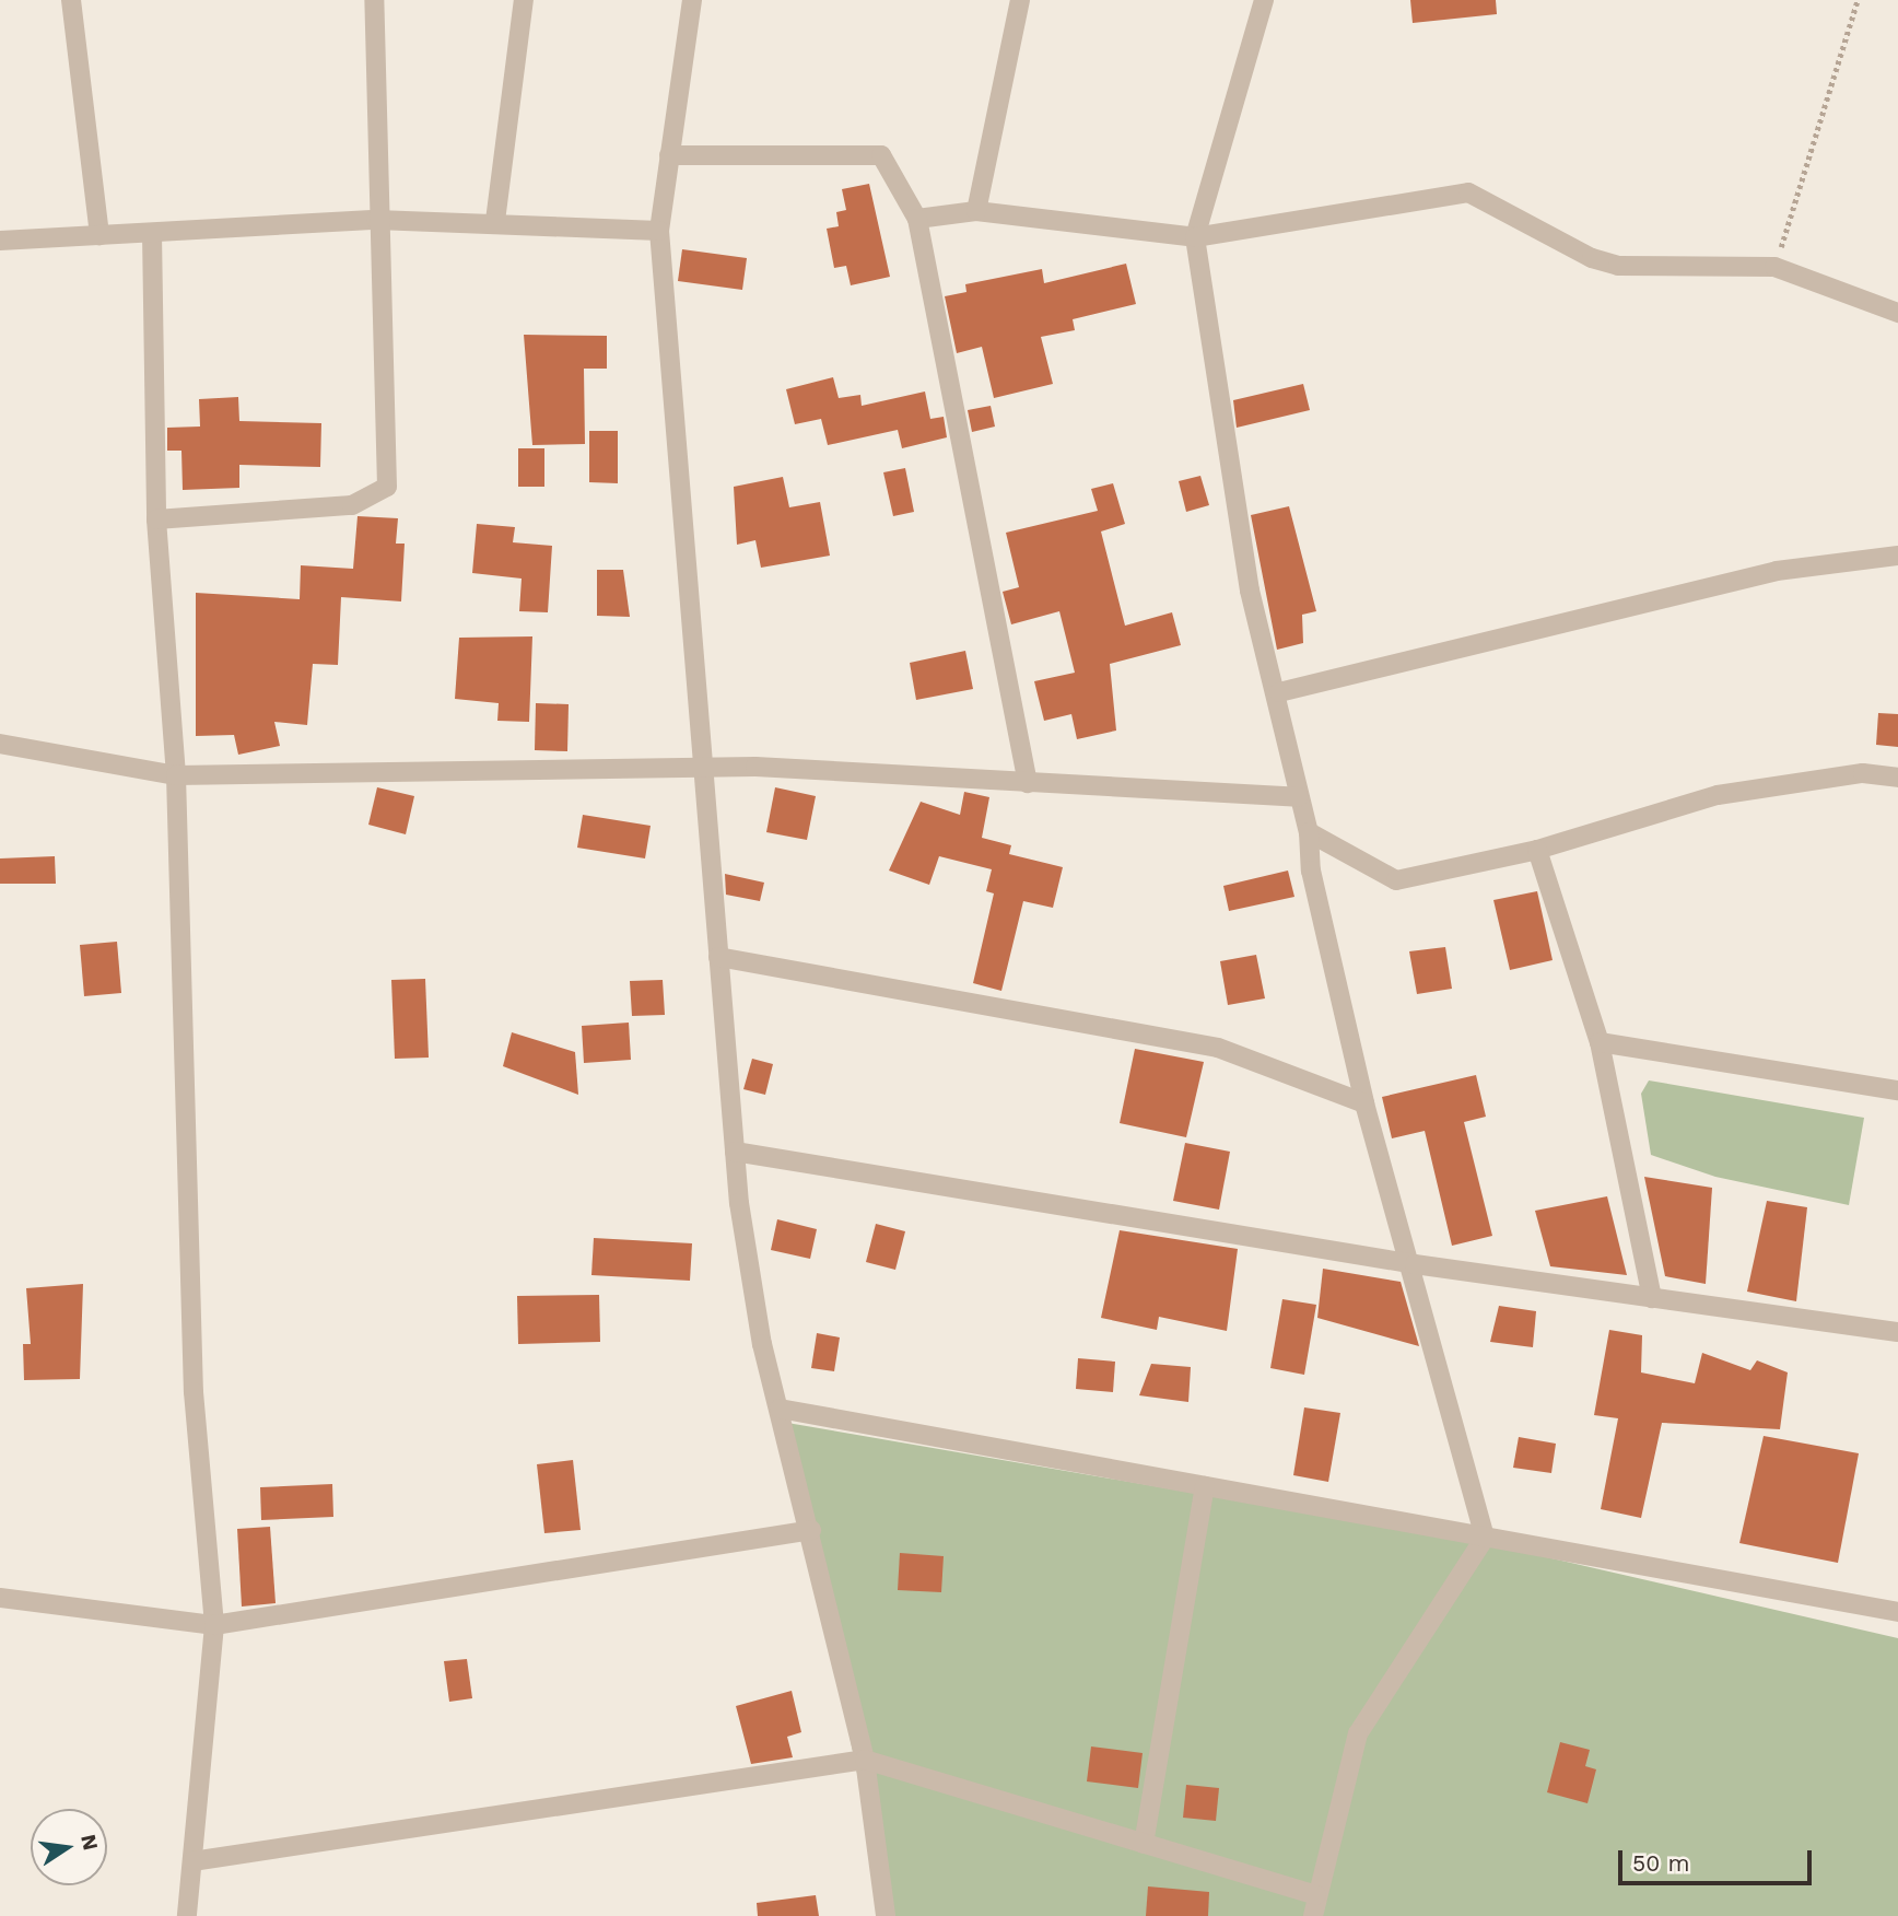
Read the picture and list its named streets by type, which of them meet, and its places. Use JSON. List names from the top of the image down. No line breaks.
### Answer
{"scale_bar":"50 m","north":"right"}
